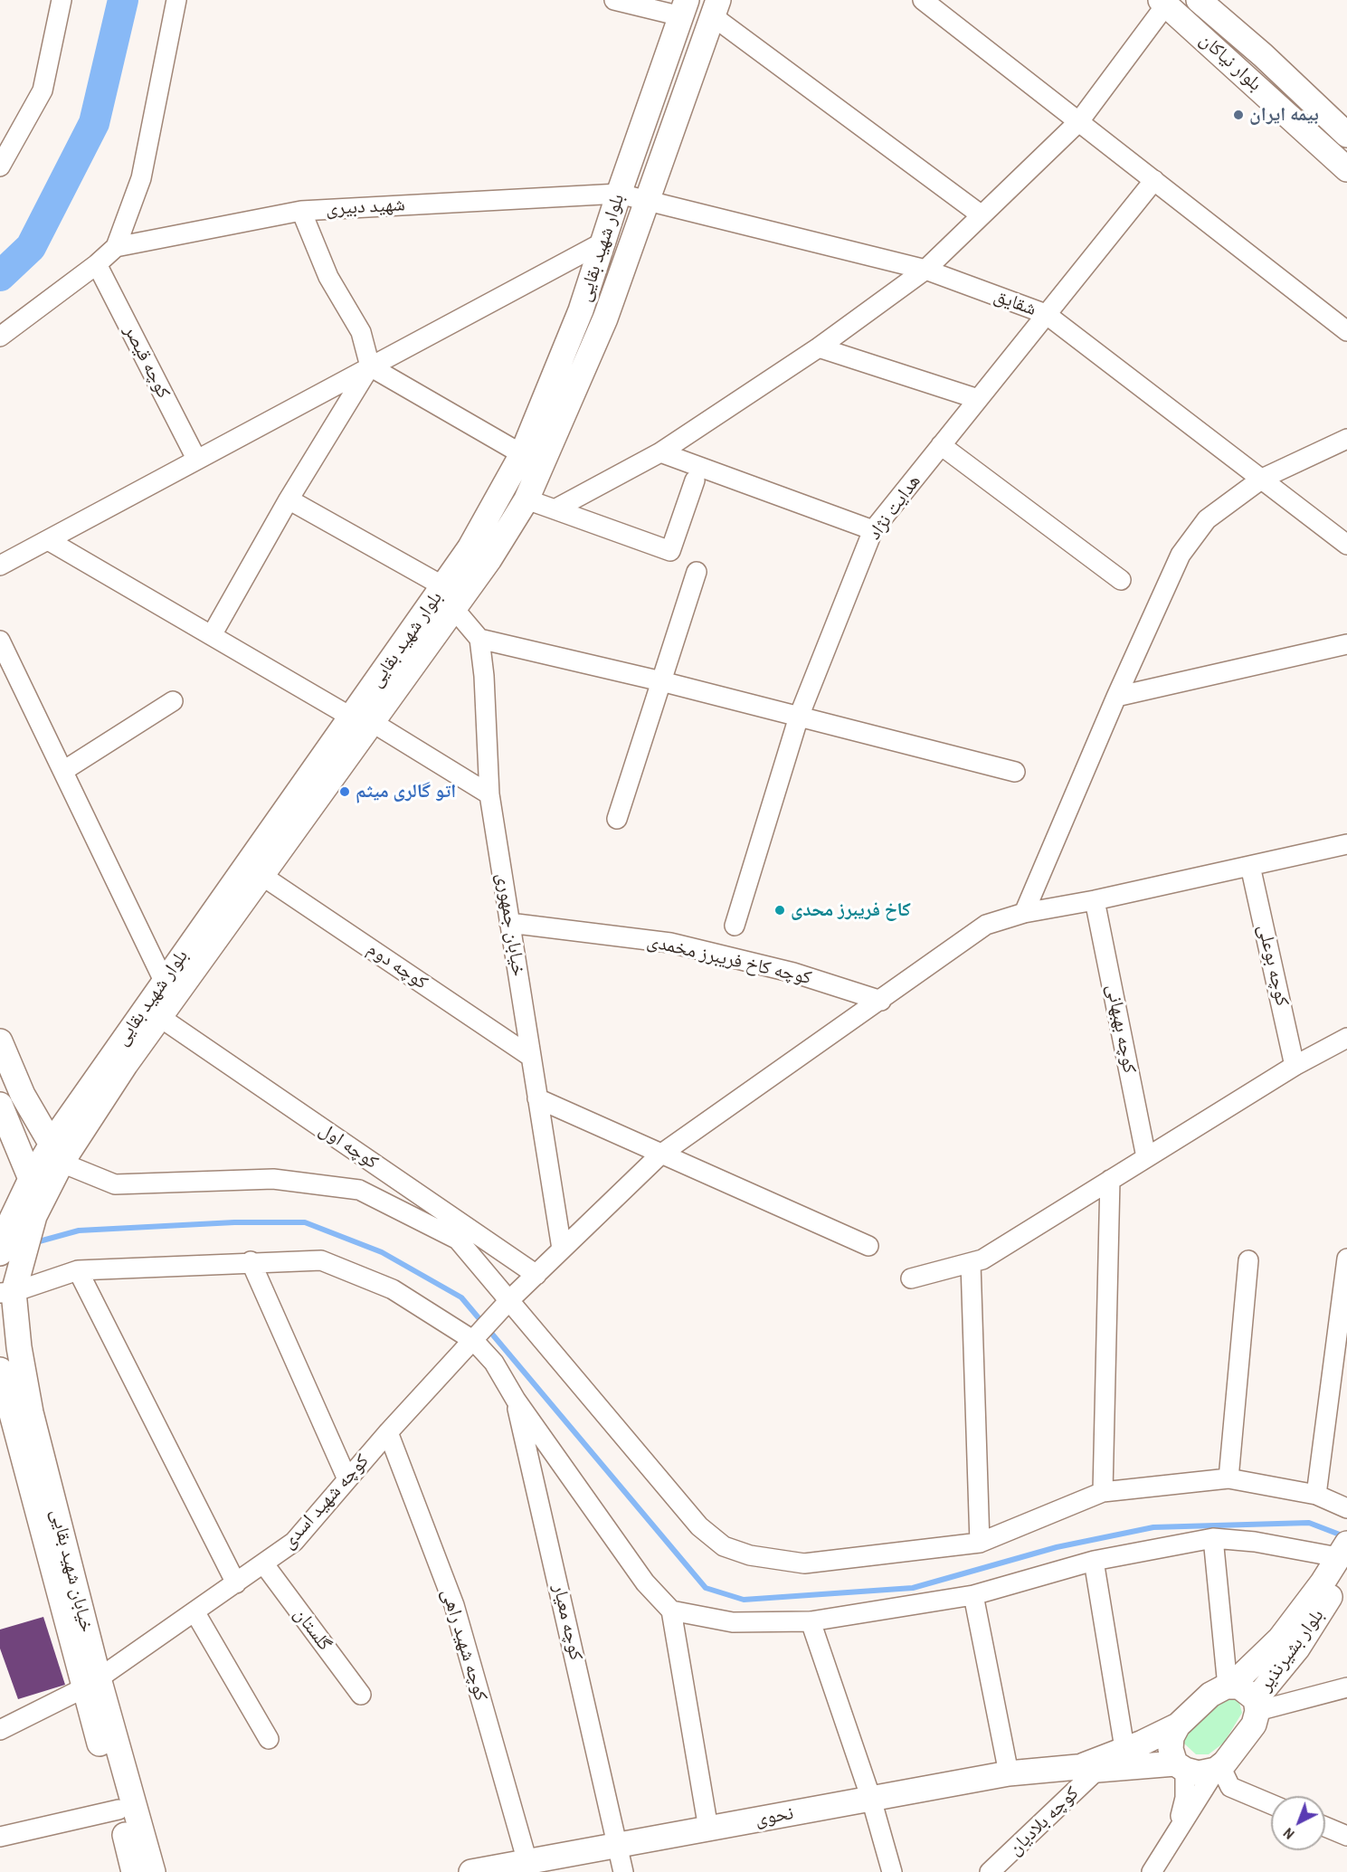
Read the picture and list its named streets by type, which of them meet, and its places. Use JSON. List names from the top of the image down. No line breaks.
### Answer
{"streets":{"main road":["بلوار نیاکان","بلوار شهید بقایی","خیابان شهید بقایی","بلوار بشیرنذیر","نحوی"],"street":["شهید دبیری","شقایق","کوچه قیصر","هدایت نژاد","خیابان جمهوری","کوچه کاخ فریبرز مخمدی","کوچه بوعلی","کوچه دوم","کوچه بهبهانی","کوچه اول","کوچه شهید اسدی","کوچه معیار","گلستان","کوچه شهید راهی","کوچه بلادیان"]},"crossings":[["شهید دبیری","بلوار شهید بقایی"],["شهید دبیری","شقایق"],["بلوار شهید بقایی","شقایق"],["بلوار شهید بقایی","کوچه دوم"],["بلوار شهید بقایی","کوچه اول"],["بلوار شهید بقایی","خیابان شهید بقایی"],["شقایق","هدایت نژاد"],["خیابان جمهوری","کوچه کاخ فریبرز مخمدی"],["خیابان جمهوری","کوچه دوم"],["خیابان جمهوری","کوچه شهید اسدی"],["کوچه کاخ فریبرز مخمدی","کوچه شهید اسدی"],["کوچه بوعلی","کوچه شهید اسدی"],["کوچه بهبهانی","کوچه شهید اسدی"],["کوچه اول","کوچه شهید اسدی"],["کوچه شهید اسدی","خیابان شهید بقایی"],["کوچه شهید اسدی","گلستان"],["کوچه شهید اسدی","کوچه شهید راهی"],["کوچه معیار","نحوی"],["کوچه شهید راهی","نحوی"],["بلوار بشیرنذیر","نحوی"],["نحوی","کوچه بلادیان"]],"places":["بیمه ایران","اتو گالری میثم","کاخ فریبرز محدی"],"north":"bottom left"}
